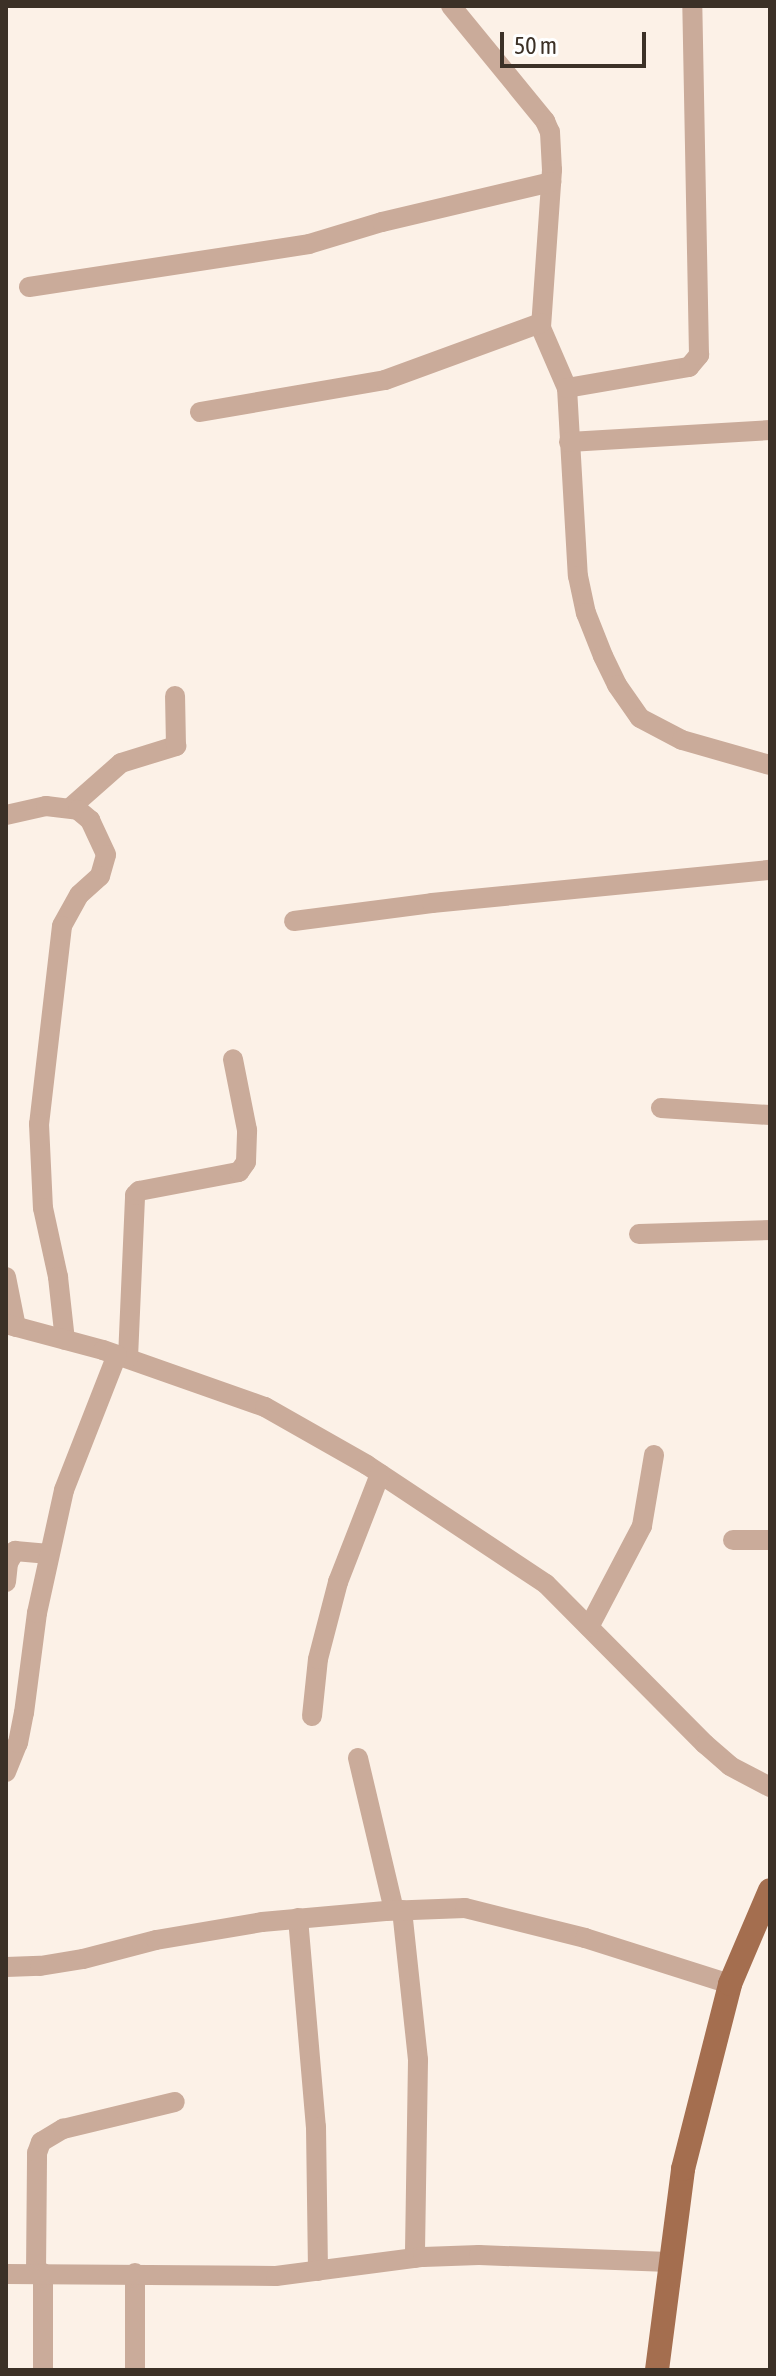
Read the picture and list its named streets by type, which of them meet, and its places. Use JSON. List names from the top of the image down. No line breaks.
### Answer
{"scale_bar":"50 m"}
